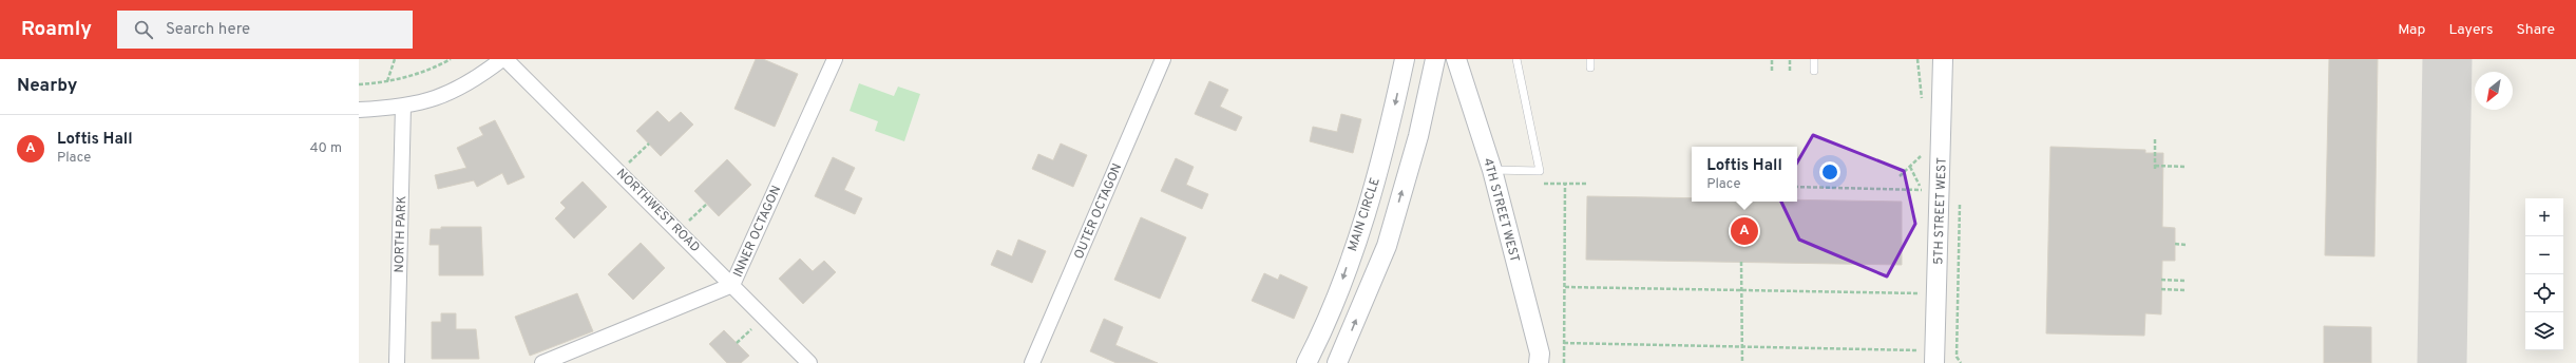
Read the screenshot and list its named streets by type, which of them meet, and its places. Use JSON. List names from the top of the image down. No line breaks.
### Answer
{"streets":{"street":["NORTHWEST ROAD","4TH STREET WEST","OUTER OCTAGON","5TH STREET WEST","MAIN CIRCLE","INNER OCTAGON","NORTH PARK"]},"crossings":[["NORTHWEST ROAD","INNER OCTAGON"]],"north":"bottom left","page":{"header":"Roamly","search":"Search here","nav":["Map","Layers","Share"],"heading":"Nearby","list":[{"mark":"A","name":"Loftis Hall","note":"Place","value":"40 m"}],"popup":["Loftis Hall","Place"],"map_buttons":["+","−"],"pins":"A"}}
